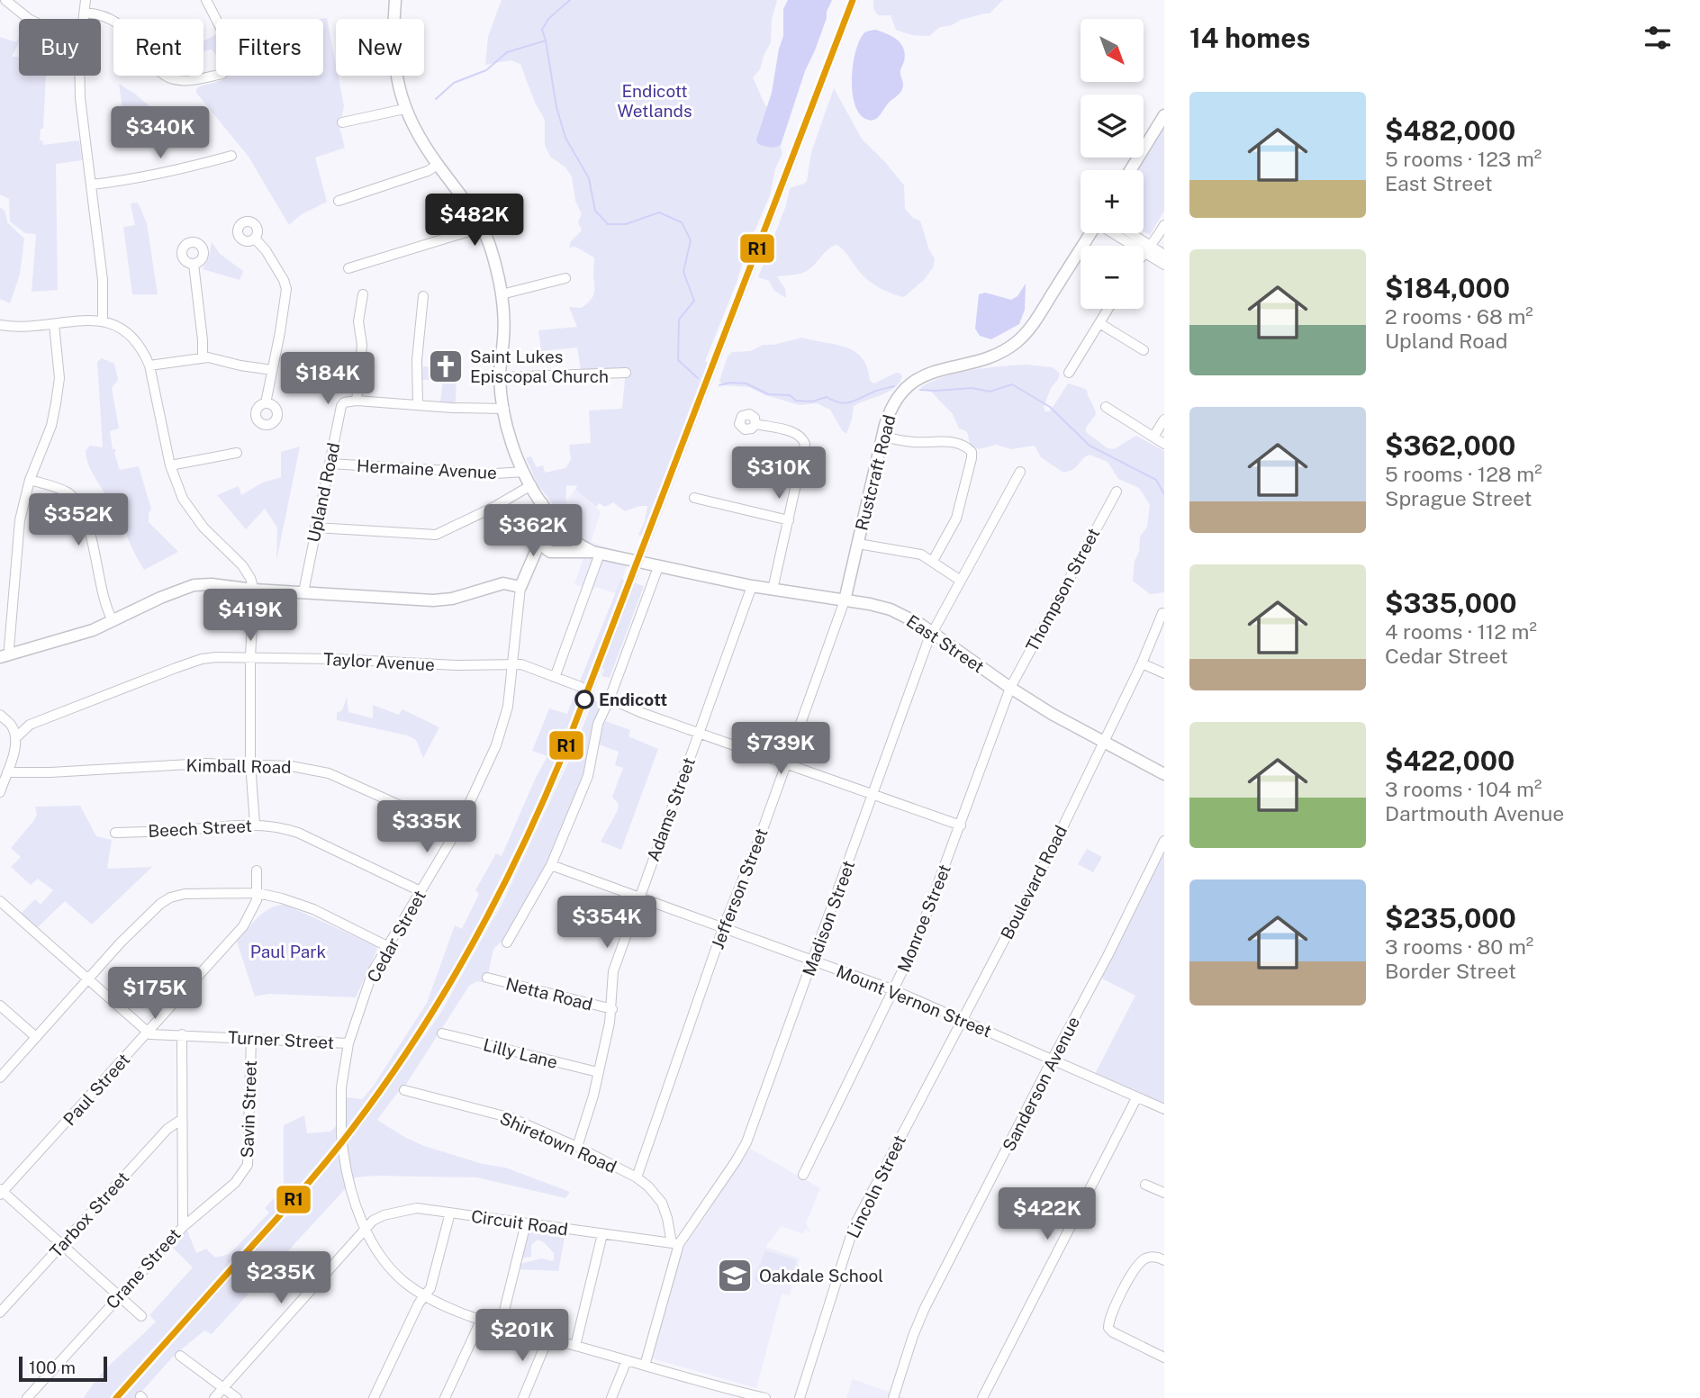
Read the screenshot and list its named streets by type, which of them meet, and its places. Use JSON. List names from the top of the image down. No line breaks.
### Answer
{"streets":{"main road":["Rustcraft Road","East Street"],"street":["Hermaine Avenue","Upland Road","Thompson Street","Taylor Avenue","Kimball Road","Adams Street","Beech Street","Boulevard Road","Jefferson Street","Madison Street","Monroe Street","Cedar Street","Netta Road","Mount Vernon Street","Turner Street","Lilly Lane","Sanderson Avenue","Paul Street","Savin Street","Shiretown Road","Lincoln Street","Tarbox Street","Circuit Road","Crane Street"]},"crossings":[["Hermaine Avenue","Upland Road"],["Hermaine Avenue","East Street"],["Rustcraft Road","East Street"],["Rustcraft Road","Jefferson Street"],["Thompson Street","East Street"],["Thompson Street","Monroe Street"],["East Street","Adams Street"],["East Street","Boulevard Road"],["East Street","Jefferson Street"],["East Street","Madison Street"],["East Street","Monroe Street"],["Taylor Avenue","Cedar Street"],["Kimball Road","Cedar Street"],["Adams Street","Netta Road"],["Adams Street","Mount Vernon Street"],["Adams Street","Lilly Lane"],["Adams Street","Shiretown Road"],["Beech Street","Cedar Street"],["Boulevard Road","Mount Vernon Street"],["Boulevard Road","Lincoln Street"],["Jefferson Street","Mount Vernon Street"],["Jefferson Street","Shiretown Road"],["Madison Street","Cedar Street"],["Madison Street","Mount Vernon Street"],["Madison Street","Shiretown Road"],["Madison Street","Circuit Road"],["Monroe Street","Mount Vernon Street"],["Cedar Street","Turner Street"],["Cedar Street","Circuit Road"],["Mount Vernon Street","Sanderson Avenue"],["Mount Vernon Street","Lincoln Street"],["Turner Street","Paul Street"],["Turner Street","Savin Street"],["Turner Street","Crane Street"],["Savin Street","Crane Street"],["Shiretown Road","Circuit Road"],["Tarbox Street","Crane Street"]],"parks":["Endicott Wetlands","Paul Park"],"places":{"church":["Saint Lukes Episcopal Church"],"other":["Endicott"],"school or university":["Oakdale School"]},"lines":["transit line R1"],"scale_bar":"100 m","north":"bottom right","page":{"heading":"14 homes","map_buttons":["+","−"],"chip":["Buy","Rent","Filters","New"],"list":[{"name":"$482,000","note":"5 rooms · 123 m² · East Street"},{"name":"$184,000","note":"2 rooms · 68 m² · Upland Road"},{"name":"$362,000","note":"5 rooms · 128 m² · Sprague Street"},{"name":"$335,000","note":"4 rooms · 112 m² · Cedar Street"},{"name":"$422,000","note":"3 rooms · 104 m² · Dartmouth Avenue"},{"name":"$235,000","note":"3 rooms · 80 m² · Border Street"}],"price":["$340K","$482K","$184K","$310K","$352K","$362K","$419K","$739K","$335K","$354K","$175K","$422K","$235K","$201K"],"scale":"100 m"}}
